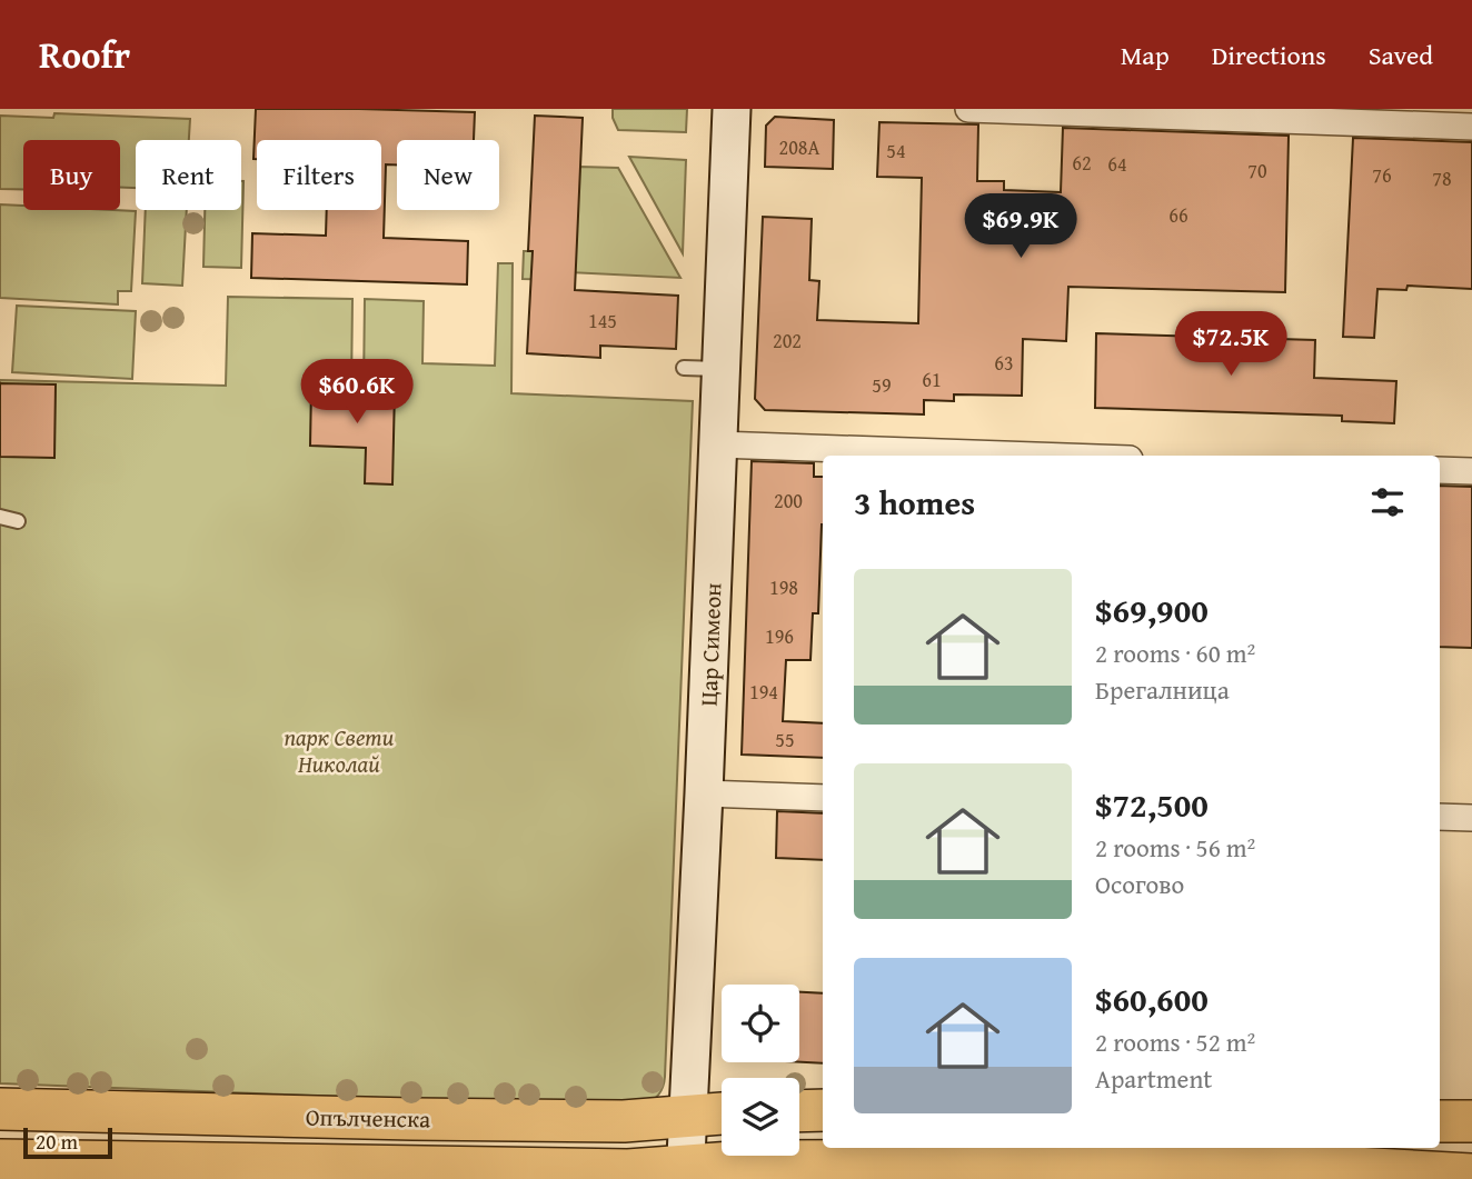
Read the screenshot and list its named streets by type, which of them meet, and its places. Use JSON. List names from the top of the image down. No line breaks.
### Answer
{"streets":{"main road":["Опълченска"],"street":["Цар Симеон"]},"crossings":[["Цар Симеон","Опълченска"]],"parks":["парк Свети Николай"],"house_numbers":["208А","54","62","64","70","76","78","66","145","202","63","61","59","200","198","196","194","55"],"scale_bar":"20 m","page":{"header":"Roofr","nav":["Map","Directions","Saved"],"chip":["Buy","Rent","Filters","New"],"price":["$69.9K","$72.5K","$60.6K"],"heading":"3 homes","list":[{"name":"$69,900","note":"2 rooms · 60 m² · Брегалница"},{"name":"$72,500","note":"2 rooms · 56 m² · Осогово"},{"name":"$60,600","note":"2 rooms · 52 m² · Apartment"}],"scale":"20 m"}}
